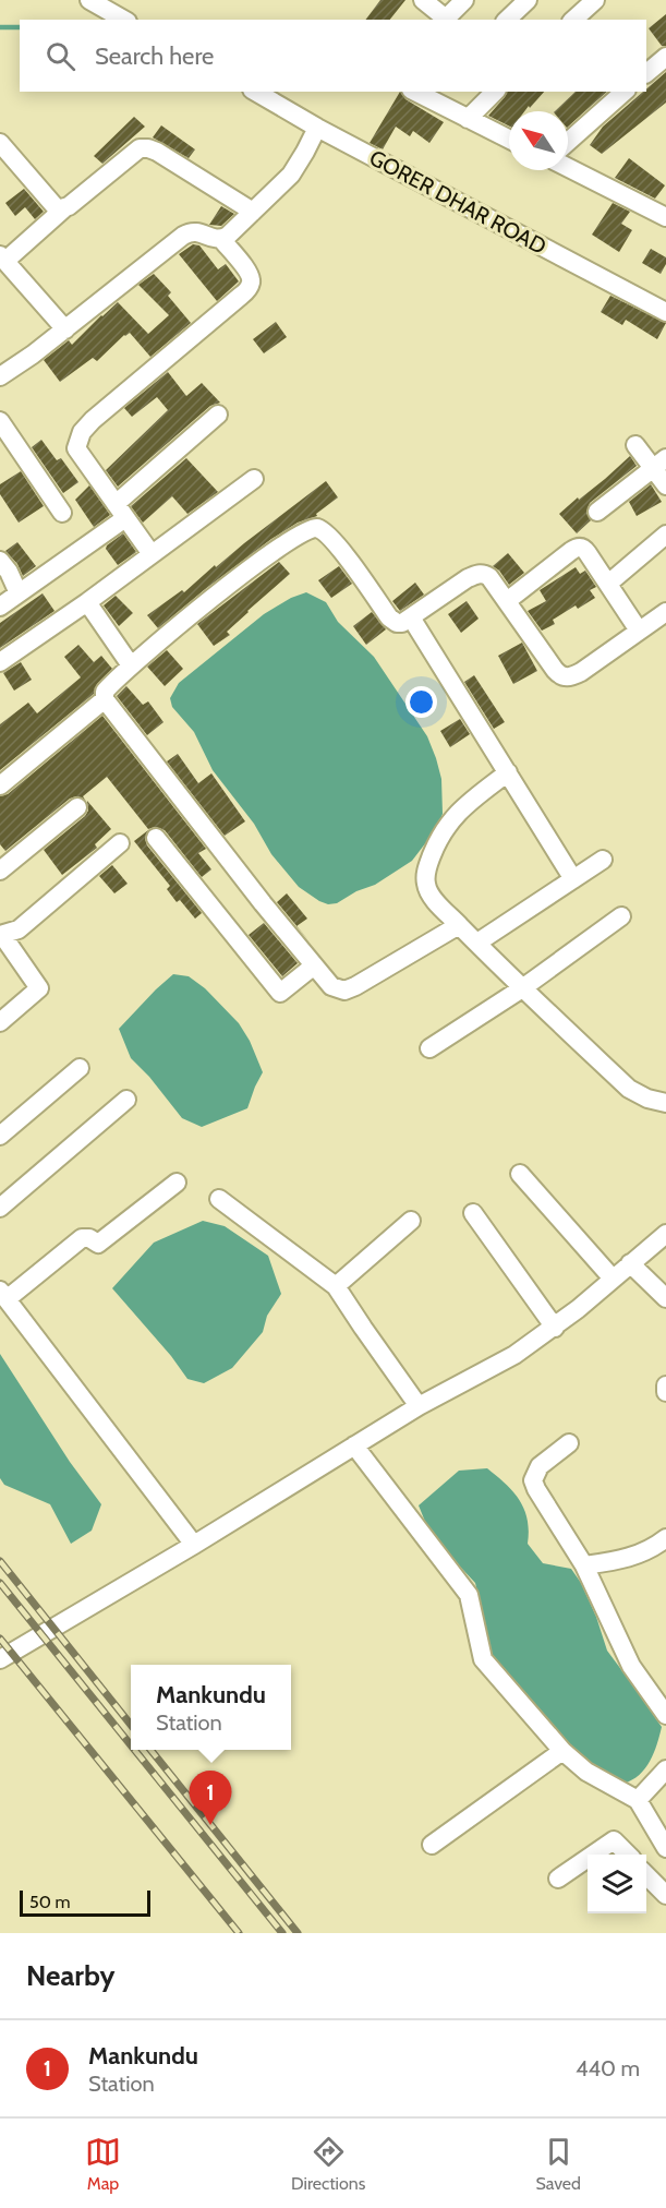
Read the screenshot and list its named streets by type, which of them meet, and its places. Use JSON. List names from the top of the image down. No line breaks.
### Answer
{"streets":{"street":["GORER DHAR ROAD"]},"scale_bar":"50 m","north":"top left","page":{"search":"Search here","popup":["Mankundu","Station"],"pins":"1","scale":"50 m","heading":"Nearby","list":[{"mark":"1","name":"Mankundu","note":"Station","value":"440 m"}],"nav":["Map","Directions","Saved"]}}
